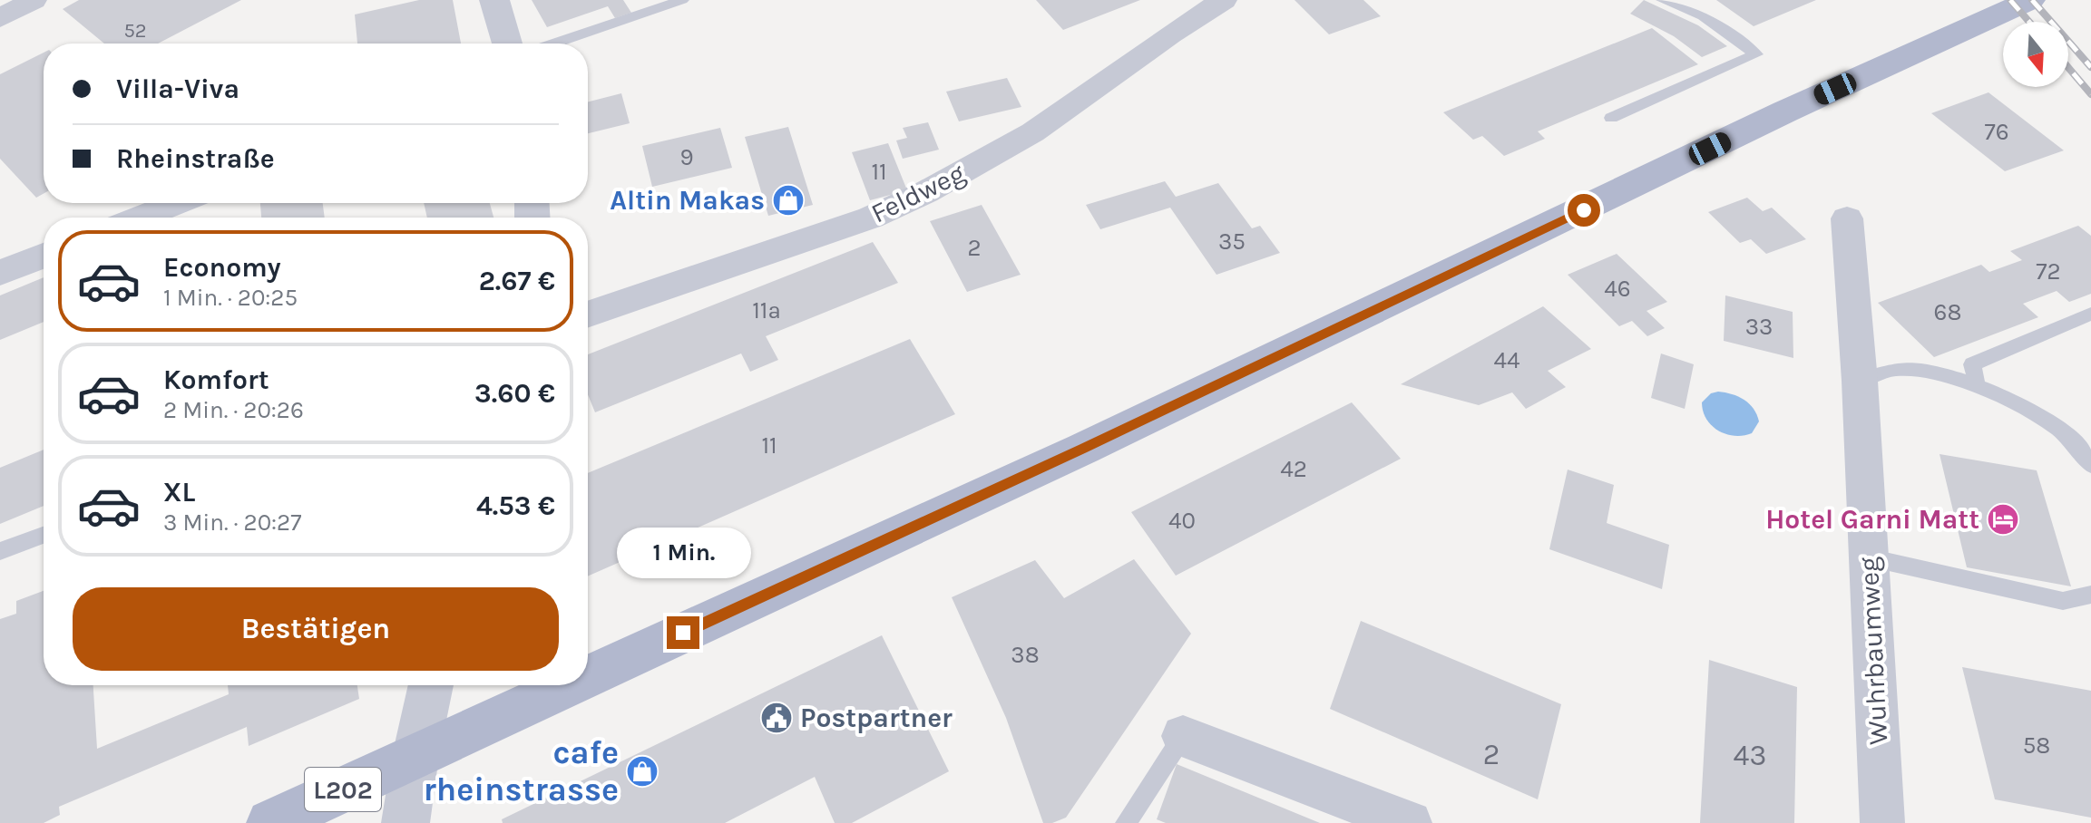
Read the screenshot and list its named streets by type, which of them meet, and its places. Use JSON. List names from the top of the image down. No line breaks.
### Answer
{"streets":{"main road":["L202"],"street":["Feldweg","Wuhrbaumweg"]},"places":{"shop":["Altin Makas","cafe rheinstrasse"],"hotel":["Hotel Garni Matt"],"public building":["Postpartner"]},"house_numbers":["52","76","9","11","35","2","72","46","11a","68","33","44","11","42","40","38","58","2","43"],"north":"bottom","page":{"banner":["Villa-Viva","Rheinstraße"],"list":[{"name":"Economy","note":"1 Min. · 20:25","value":"2.67 €"},{"name":"Komfort","note":"2 Min. · 20:26","value":"3.60 €"},{"name":"XL","note":"3 Min. · 20:27","value":"4.53 €"}],"bubble":"1 Min.","buttons":"Bestätigen"}}
